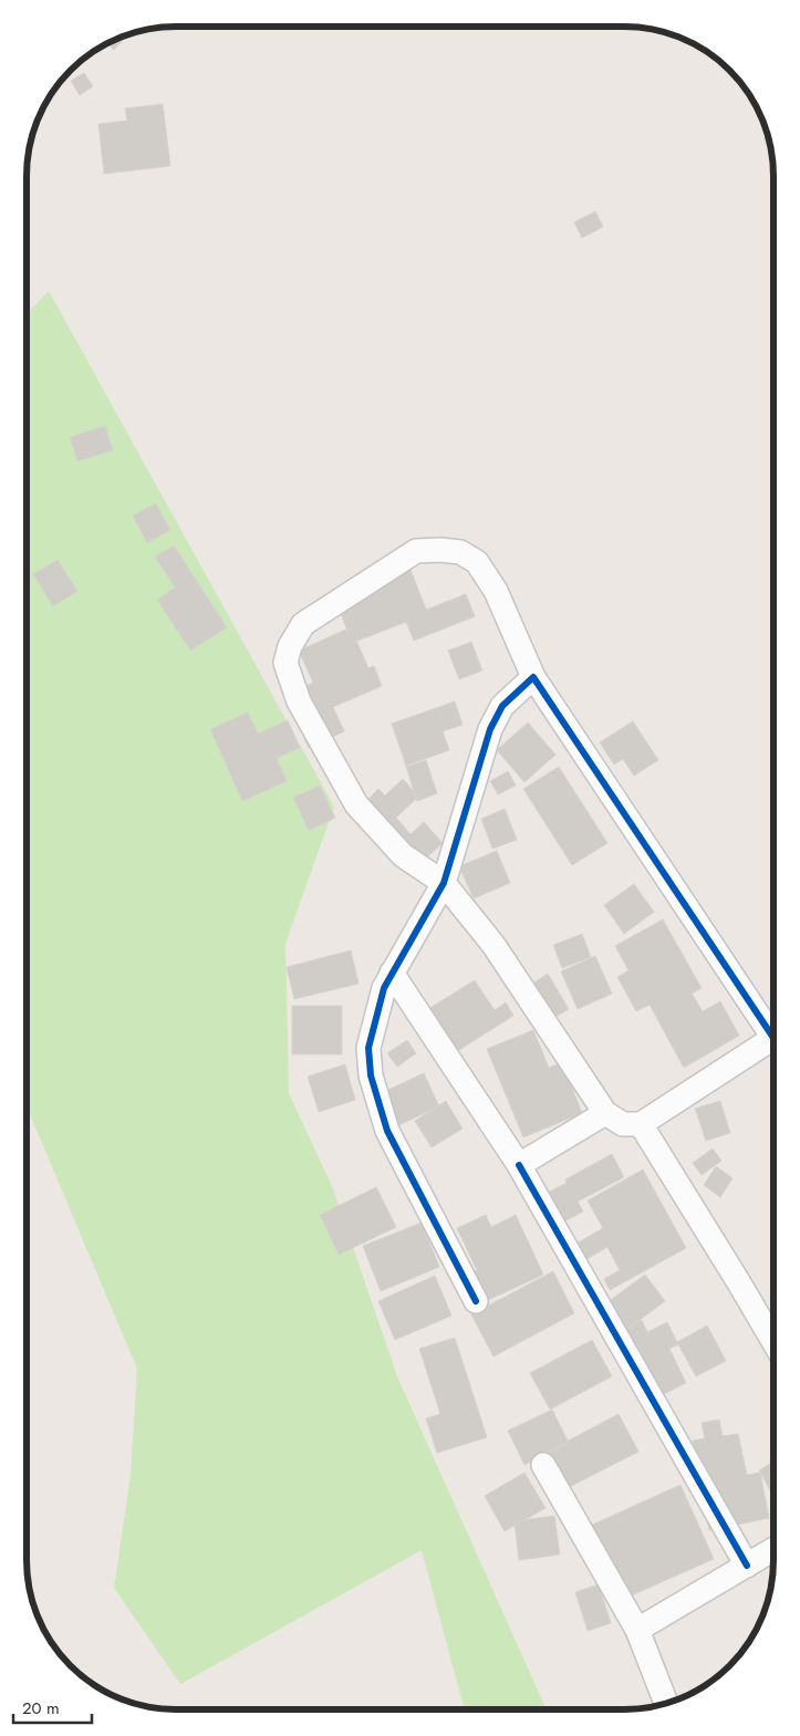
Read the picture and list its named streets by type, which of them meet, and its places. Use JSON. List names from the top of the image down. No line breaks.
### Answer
{"scale_bar":"20 m"}
